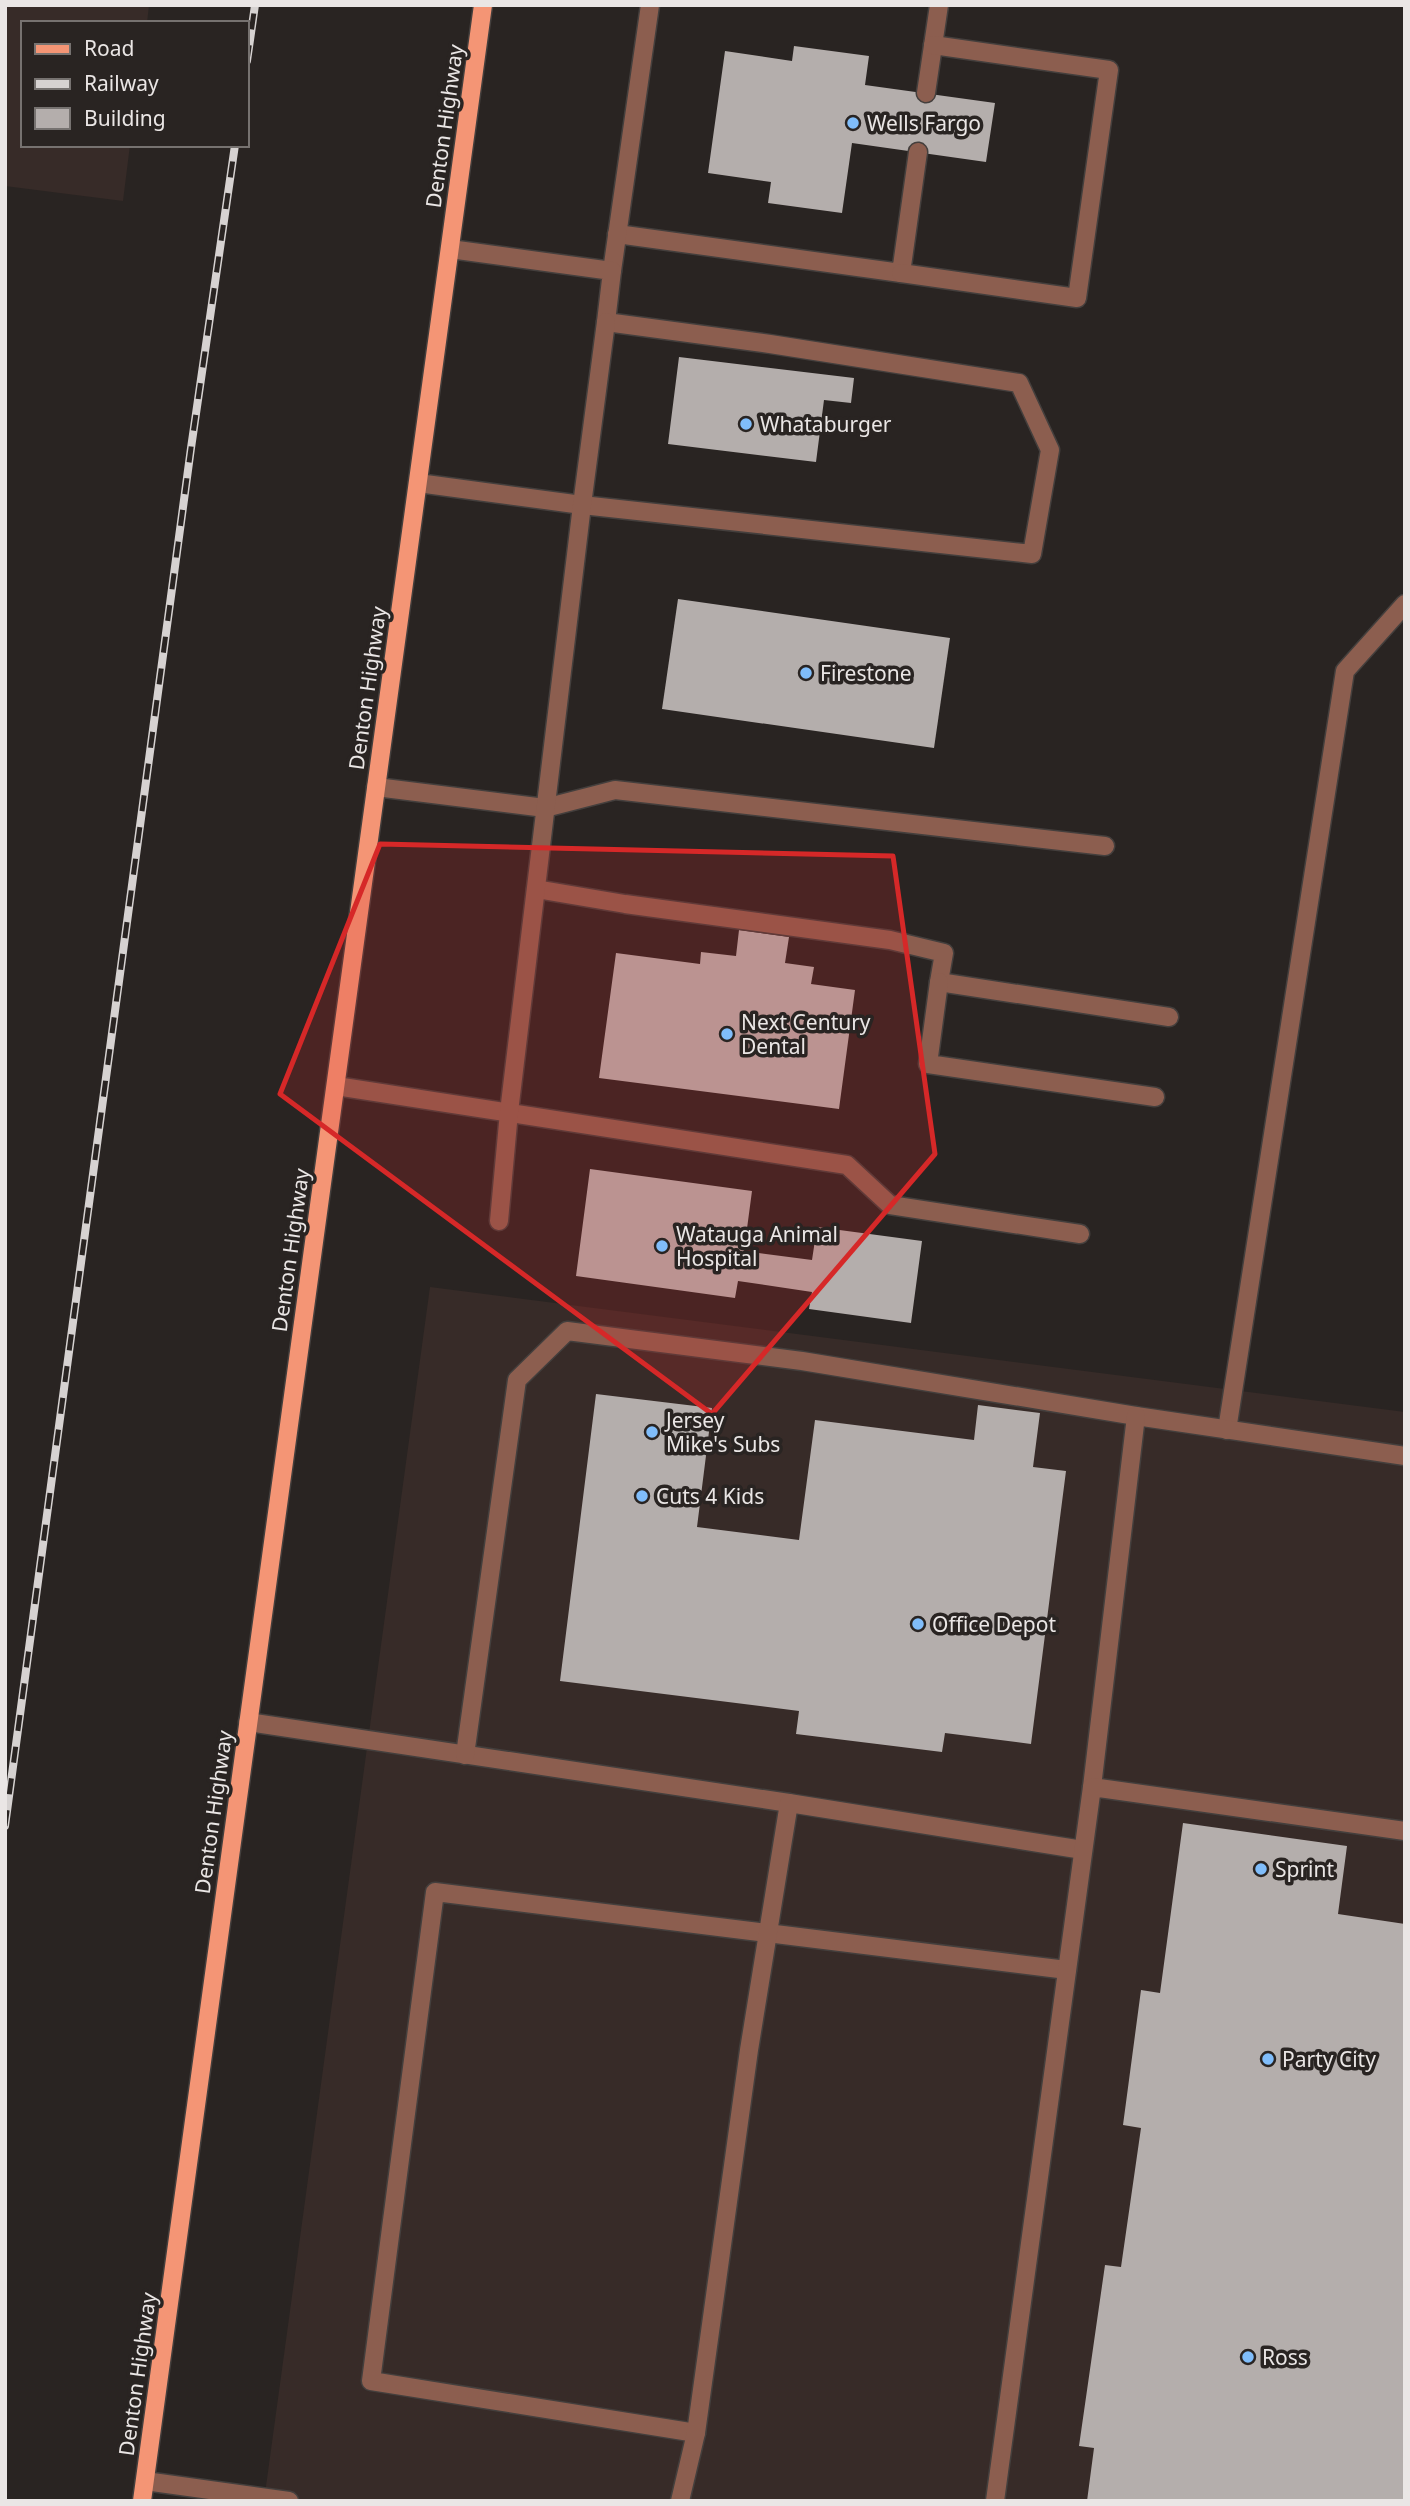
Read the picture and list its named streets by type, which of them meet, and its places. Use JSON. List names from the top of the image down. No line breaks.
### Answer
{"streets":{"main road":["Denton Highway"]},"places":["Wells Fargo","Whataburger","Firestone","Next Century Dental","Watauga Animal Hospital","Jersey Mike's Subs","Cuts 4 Kids","Office Depot","Sprint","Party City","Ross"],"legend":["Road","Railway","Building"]}
